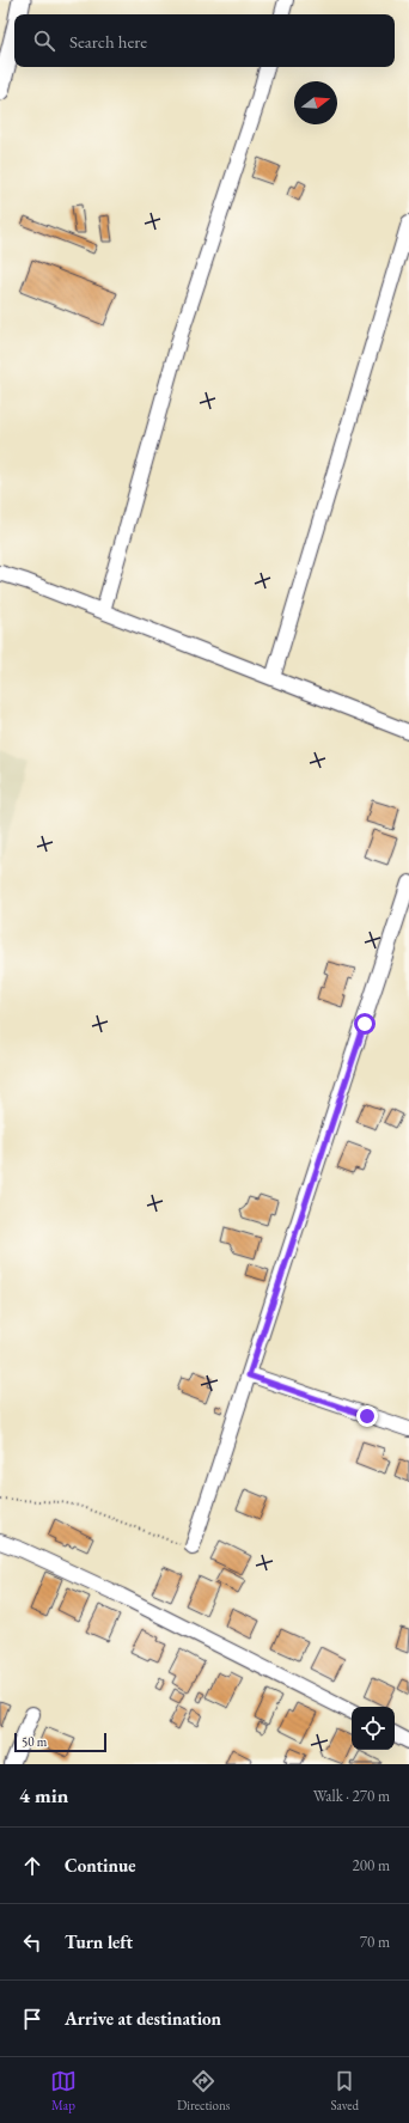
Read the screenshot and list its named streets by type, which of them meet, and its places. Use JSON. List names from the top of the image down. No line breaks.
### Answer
{"scale_bar":"50 m","north":"right","page":{"search":"Search here","scale":"50 m","heading":["4 min","Walk · 270 m"],"list":[["Continue","200 m"],["Turn left","70 m"],"Arrive at destination"],"nav":["Map","Directions","Saved"]}}
